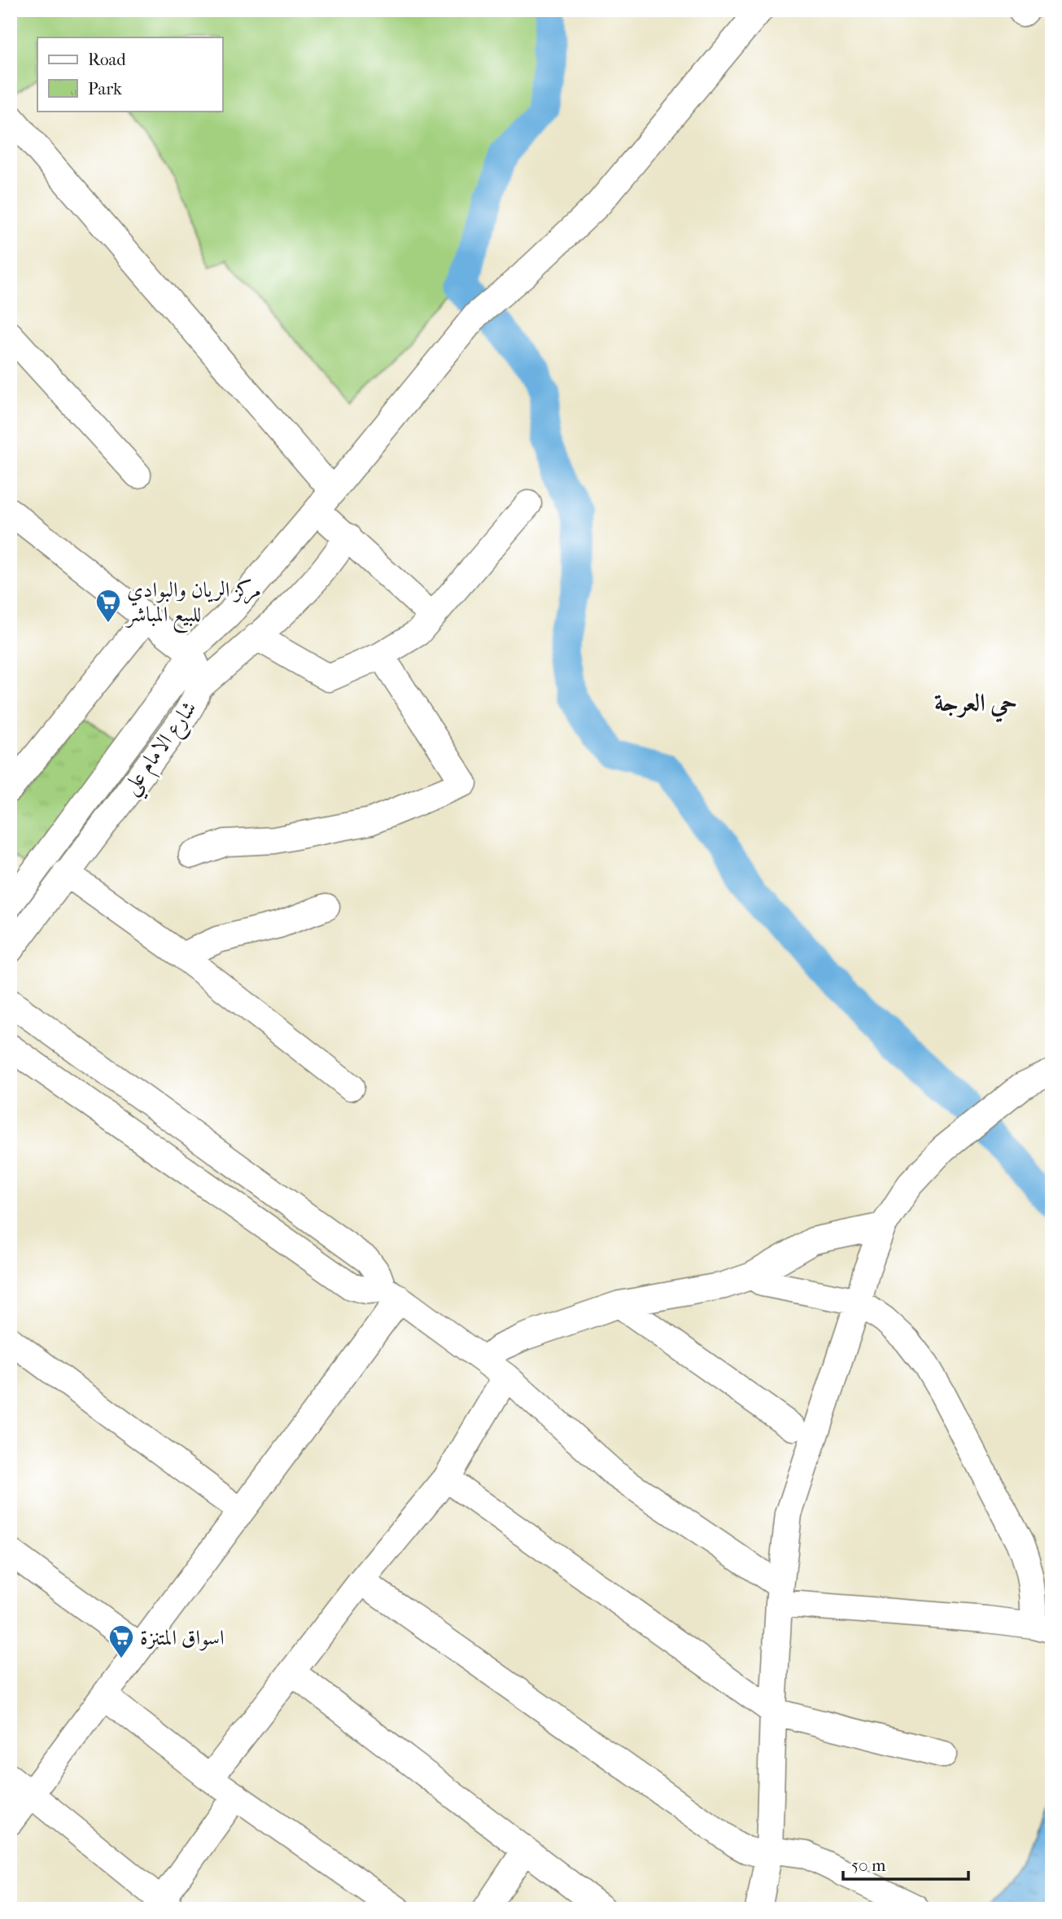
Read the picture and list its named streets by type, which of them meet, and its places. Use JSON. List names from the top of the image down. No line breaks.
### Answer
{"streets":{"street":["شارع الامام علي"]},"districts":["حي العرجة"],"places":{"supermarket":["مركز الريان والبوادي للبيع المباشر","اسواق المتنزة"]},"legend":["Road","Park"],"scale_bar":"50 m"}
